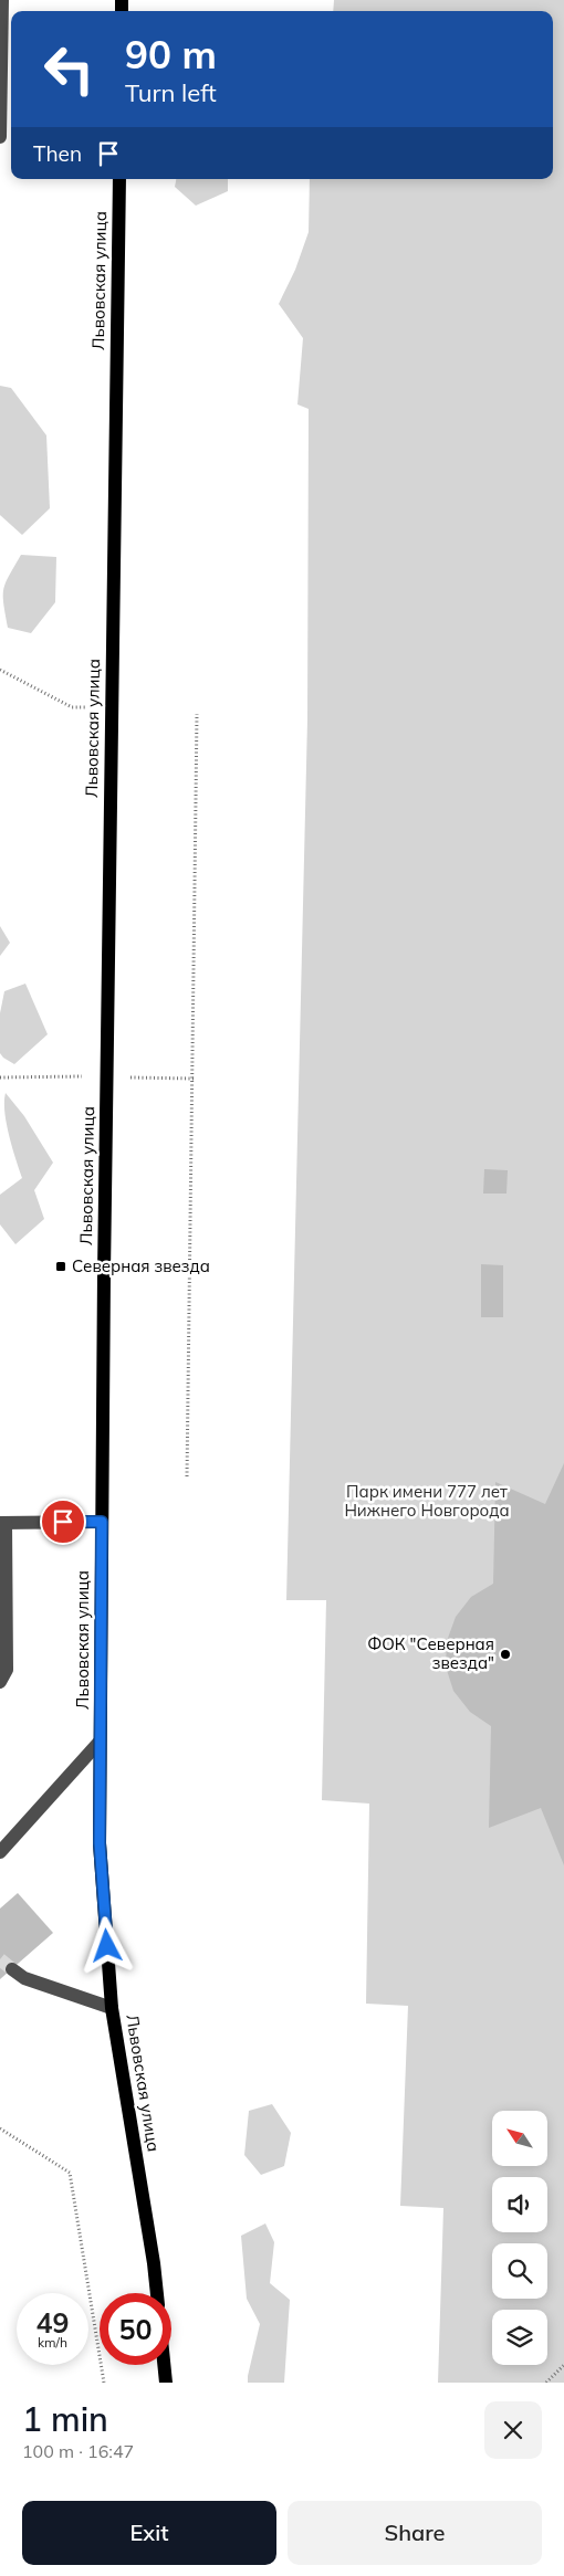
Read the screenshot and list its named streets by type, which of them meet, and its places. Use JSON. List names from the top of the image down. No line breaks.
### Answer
{"streets":{"main road":["Львовская улица"]},"parks":["Парк имени 777 лет Нижнего Новгорода"],"places":{"transit":["Северная звезда"],"other":["ФОК \"Северная звезда\""]},"north":"top left","page":{"turn":["90 m","Turn left"],"then":"Then","speed":"49 km/h","limit":"50","heading":["1 min","100 m · 16:47"],"buttons":["Exit","Share"]}}
